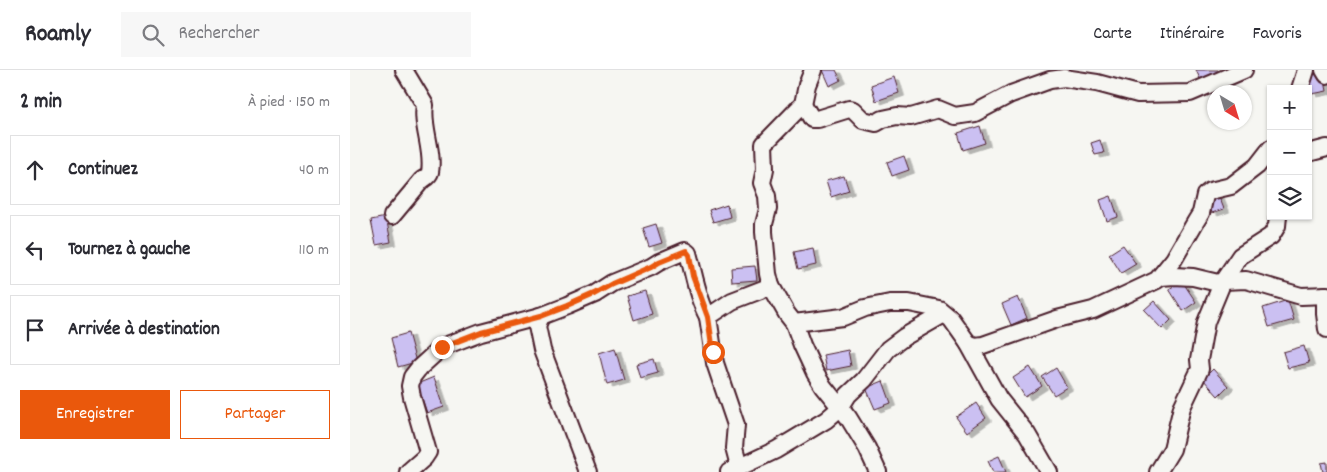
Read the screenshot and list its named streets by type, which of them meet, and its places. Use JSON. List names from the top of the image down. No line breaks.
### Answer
{"north":"bottom right","page":{"header":"Roamly","search":"Rechercher","nav":["Carte","Itinéraire","Favoris"],"heading":["2 min","À pied · 150 m"],"map_buttons":["+","−"],"list":[["Continuez","40 m"],["Tournez à gauche","110 m"],"Arrivée à destination"],"buttons":["Enregistrer","Partager"]}}
